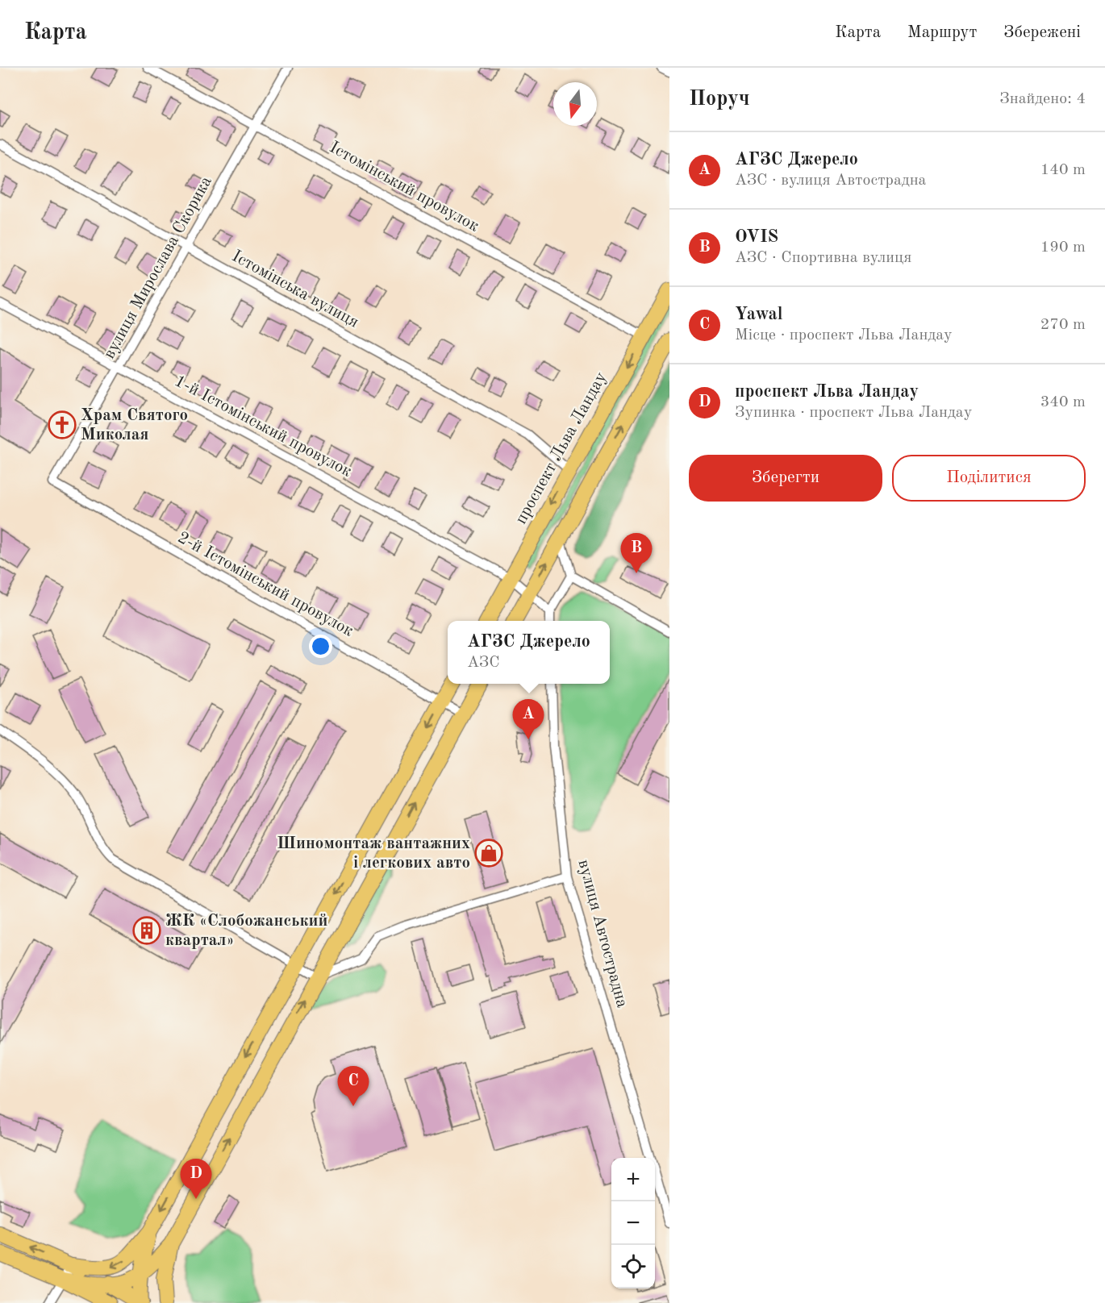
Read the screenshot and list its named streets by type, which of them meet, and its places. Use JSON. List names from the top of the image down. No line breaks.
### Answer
{"streets":{"main road":["проспект Льва Ландау"],"street":["Істомінський провулок","вулиця Мирослава Скорика","Істомінська вулиця","1-й Істомінський провулок","2-й Істомінський провулок","вулиця Автострадна"]},"crossings":[["Істомінський провулок","вулиця Мирослава Скорика"],["Істомінський провулок","проспект Льва Ландау"],["вулиця Мирослава Скорика","Істомінська вулиця"],["вулиця Мирослава Скорика","1-й Істомінський провулок"],["вулиця Мирослава Скорика","2-й Істомінський провулок"],["Істомінська вулиця","проспект Льва Ландау"],["1-й Істомінський провулок","проспект Льва Ландау"]],"places":{"church":["Храм Святого Миколая"],"shop":["Шиномонтаж вантажних і легкових авто"],"building":["ЖК «Слобожанський квартал»"]},"north":"bottom","page":{"header":"Карта","nav":["Карта","Маршрут","Збережені"],"heading":["Поруч","Знайдено: 4"],"list":[{"mark":"A","name":"АГЗС Джерело","note":"АЗС · вулиця Автострадна","value":"140 m"},{"mark":"B","name":"OVIS","note":"АЗС · Спортивна вулиця","value":"190 m"},{"mark":"C","name":"Yawal","note":"Місце · проспект Льва Ландау","value":"270 m"},{"mark":"D","name":"проспект Льва Ландау","note":"Зупинка · проспект Льва Ландау","value":"340 m"}],"buttons":["Зберегти","Поділитися"],"pins":["B","A","C","D"],"popup":["АГЗС Джерело","АЗС"],"map_buttons":["+","−"]}}
